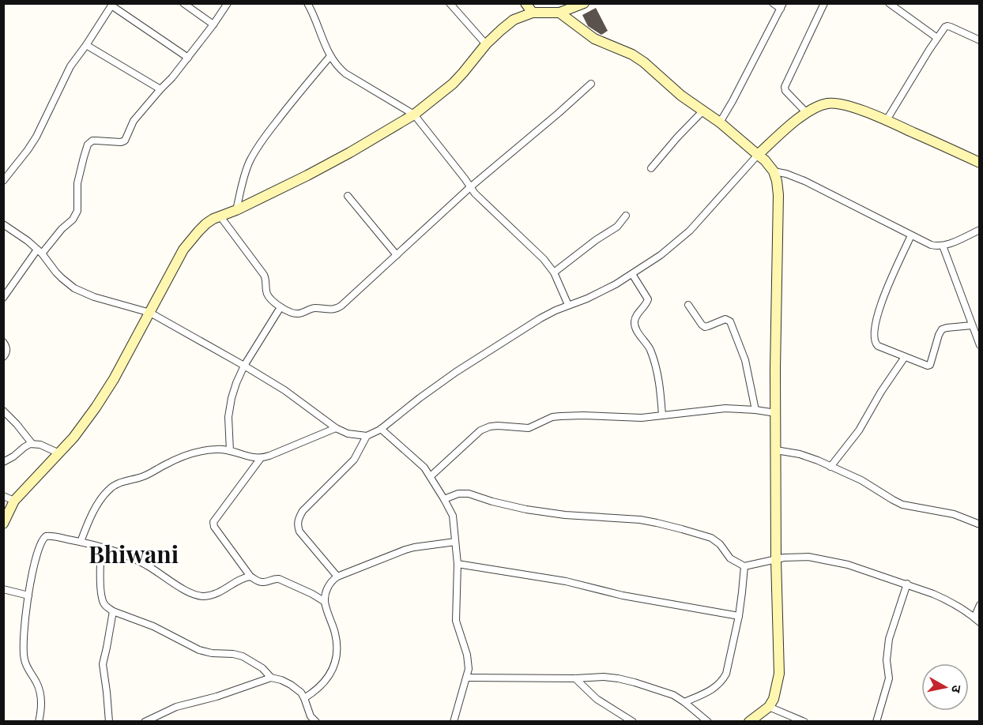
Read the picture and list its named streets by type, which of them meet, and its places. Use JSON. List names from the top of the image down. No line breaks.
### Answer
{"districts":["Bhiwani"],"north":"right"}
